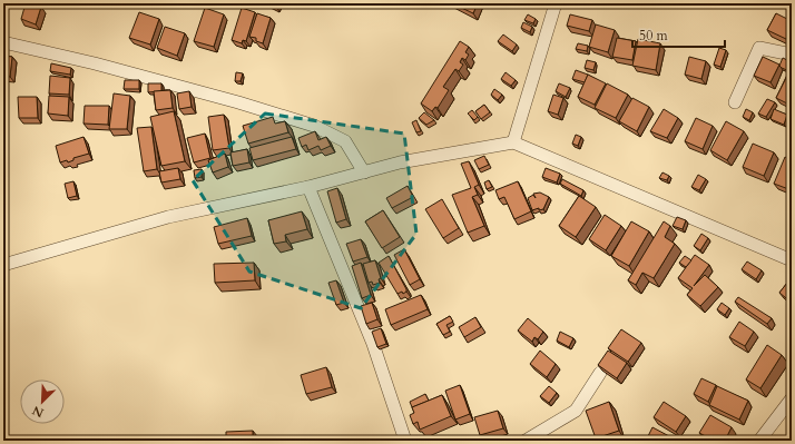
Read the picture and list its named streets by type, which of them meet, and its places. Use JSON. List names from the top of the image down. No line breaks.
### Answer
{"scale_bar":"50 m","north":"bottom left"}
